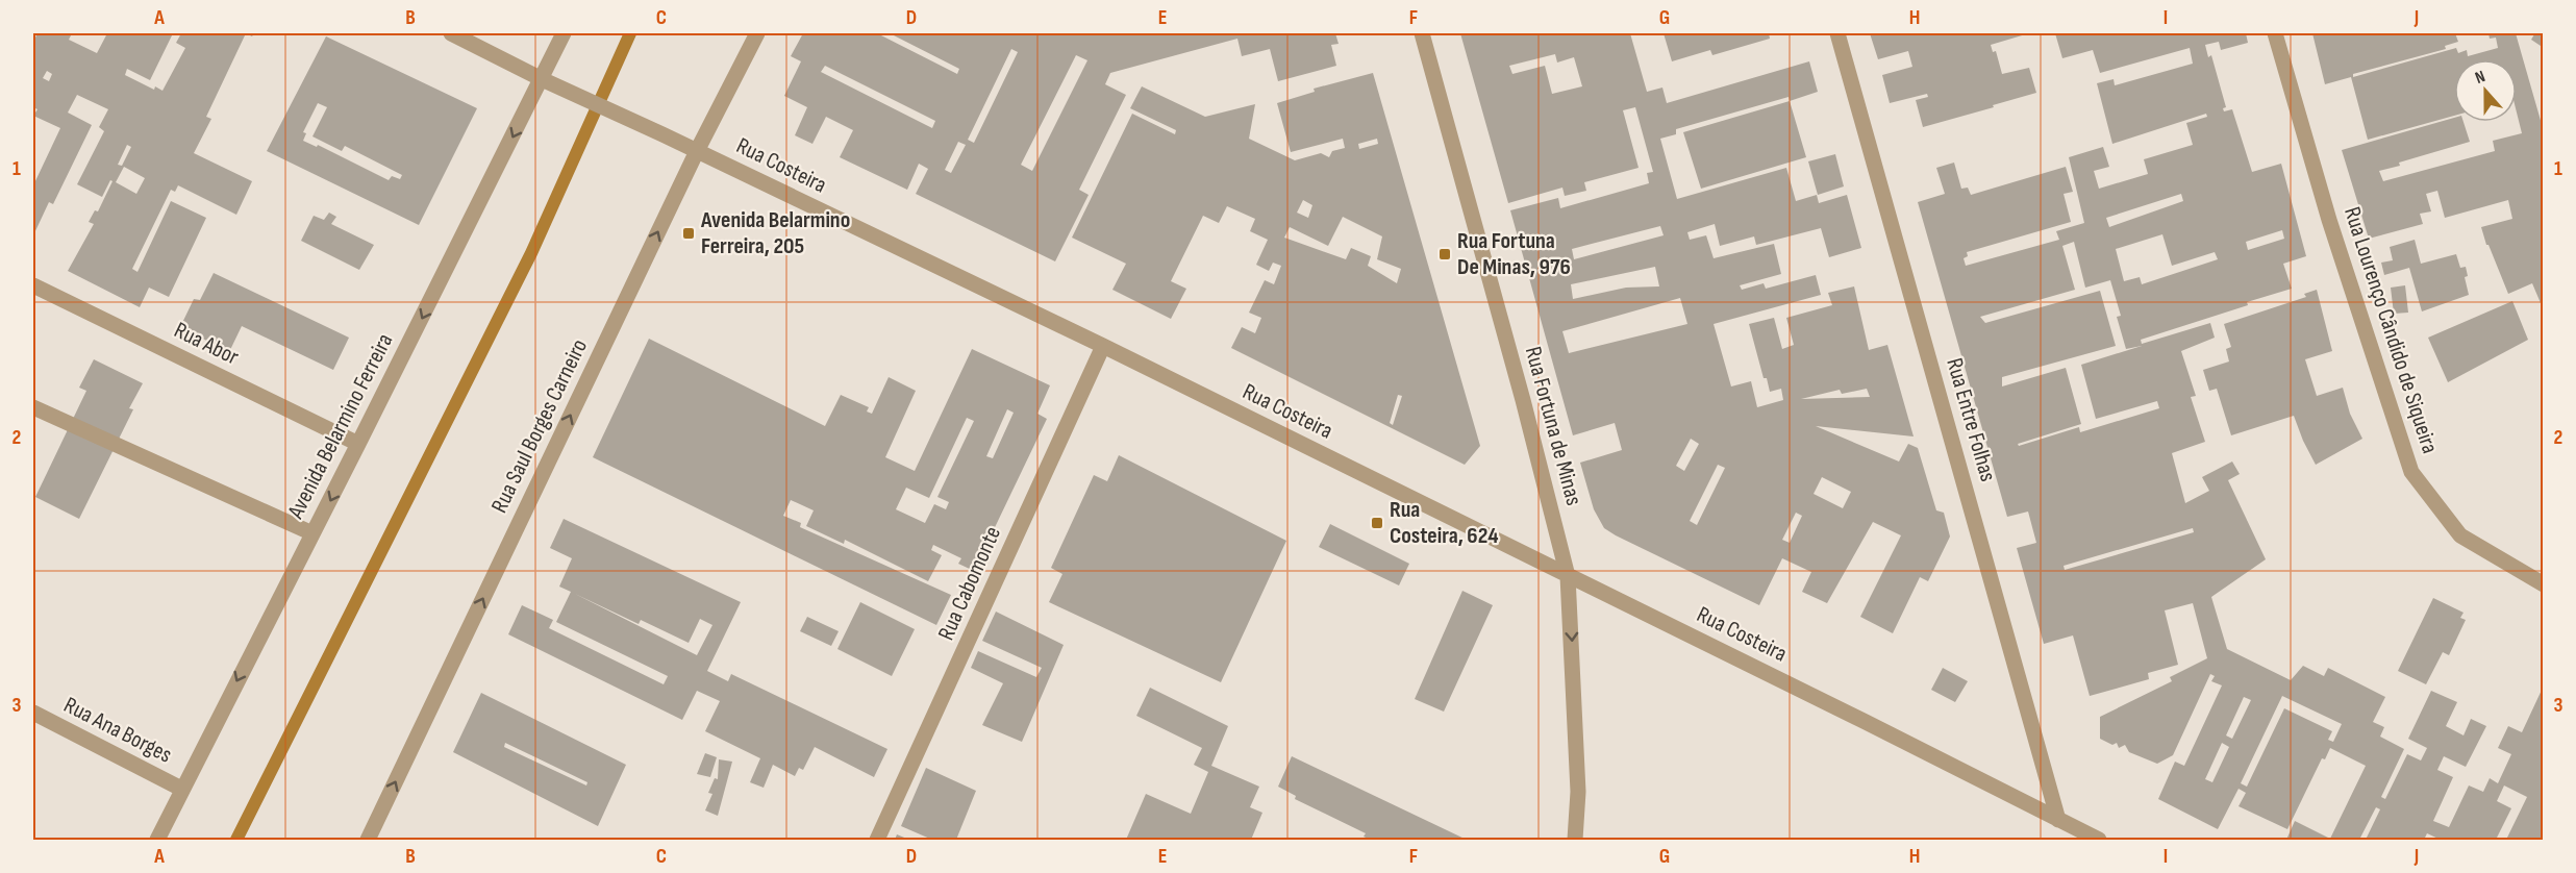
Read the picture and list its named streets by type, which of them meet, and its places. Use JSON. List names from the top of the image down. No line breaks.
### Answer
{"streets":{"street":["Rua Costeira","Rua Lourenço Cândido de Siqueira","Rua Abor","Rua Entre Folhas","Avenida Belarmino Ferreira","Rua Saul Borges Carneiro","Rua Fortuna de Minas","Rua Cabomonte","Rua Ana Borges"]},"crossings":[["Rua Costeira","Rua Entre Folhas"],["Rua Costeira","Avenida Belarmino Ferreira"],["Rua Costeira","Rua Saul Borges Carneiro"],["Rua Costeira","Rua Fortuna de Minas"],["Rua Costeira","Rua Cabomonte"],["Rua Abor","Avenida Belarmino Ferreira"],["Avenida Belarmino Ferreira","Rua Ana Borges"]],"one_way":["Avenida Belarmino Ferreira","Rua Saul Borges Carneiro"],"places":{"transit":["Avenida Belarmino Ferreira, 205","Rua Fortuna De Minas, 976","Rua Costeira, 624"]},"north":"top","grid":{"columns":["A","B","C","D","E","F","G","H","I","J"],"rows":["1","2","3"]}}
